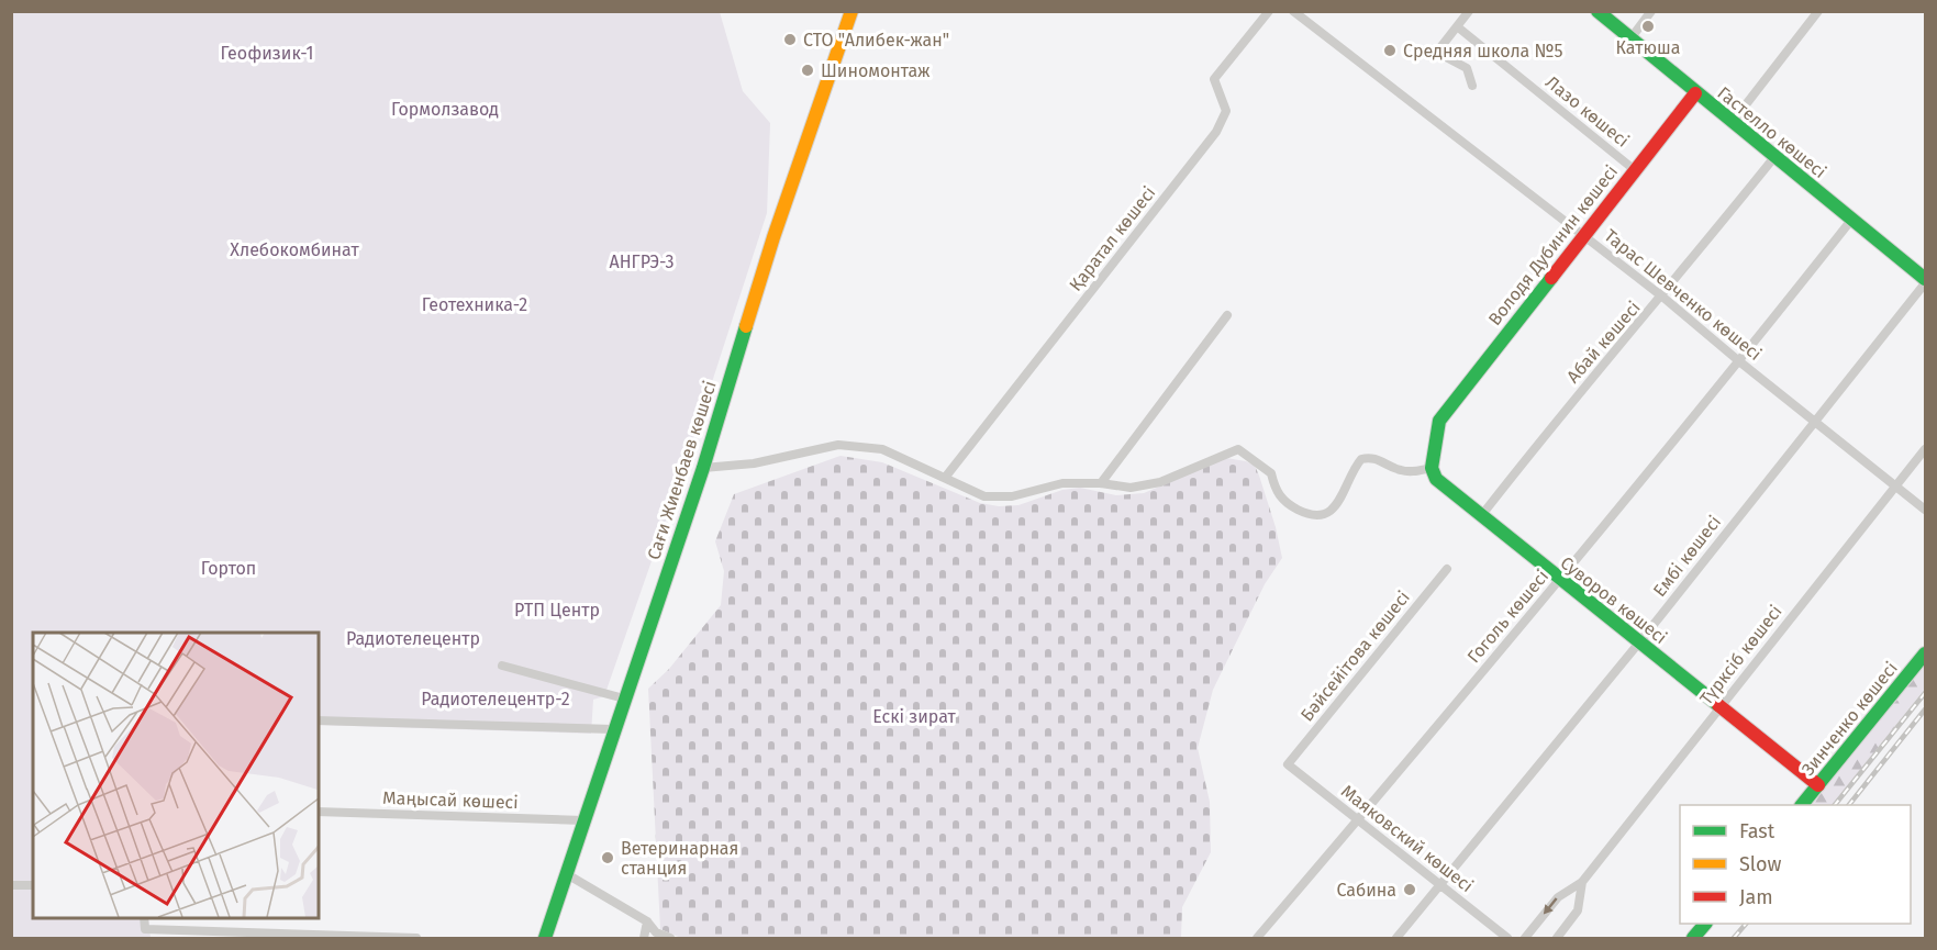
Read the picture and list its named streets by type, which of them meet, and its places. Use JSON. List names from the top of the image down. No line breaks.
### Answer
{"streets":{"street":["Лазо көшесі","Гастелло көшесі","Қаратал көшесі","Володя Дубинин көшесі","Тарас Шевченко көшесі","Абай көшесі","Сағи Жиенбаев көшесі","Ембі көшесі","Суворов көшесі","Гоголь көшесі","Түрксіб көшесі","Бәйсейітова көшесі","Зинченко көшесі","Маңысай көшесі","Маяковский көшесі"]},"crossings":[["Лазо көшесі","Володя Дубинин көшесі"],["Гастелло көшесі","Володя Дубинин көшесі"],["Гастелло көшесі","Абай көшесі"],["Гастелло көшесі","Ембі көшесі"],["Гастелло көшесі","Гоголь көшесі"],["Володя Дубинин көшесі","Тарас Шевченко көшесі"],["Володя Дубинин көшесі","Суворов көшесі"],["Тарас Шевченко көшесі","Абай көшесі"],["Тарас Шевченко көшесі","Ембі көшесі"],["Тарас Шевченко көшесі","Гоголь көшесі"],["Тарас Шевченко көшесі","Түрксіб көшесі"],["Абай көшесі","Суворов көшесі"],["Сағи Жиенбаев көшесі","Маңысай көшесі"],["Ембі көшесі","Суворов көшесі"],["Ембі көшесі","Маяковский көшесі"],["Суворов көшесі","Гоголь көшесі"],["Суворов көшесі","Түрксіб көшесі"],["Суворов көшесі","Зинченко көшесі"],["Гоголь көшесі","Маяковский көшесі"],["Бәйсейітова көшесі","Маяковский көшесі"]],"parks":["Геофизик-1","Гормолзавод","Хлебокомбинат","АНГРЭ-3","Геотехника-2","Гортоп","РТП Центр","Радиотелецентр","Радиотелецентр-2","Ескі зират"],"places":["Катюша","СТО \"Алибек-жан\"","Средняя школа №5","Шиномонтаж","Ветеринарная станция","Сабина"],"legend":["Fast","Slow","Jam"]}
